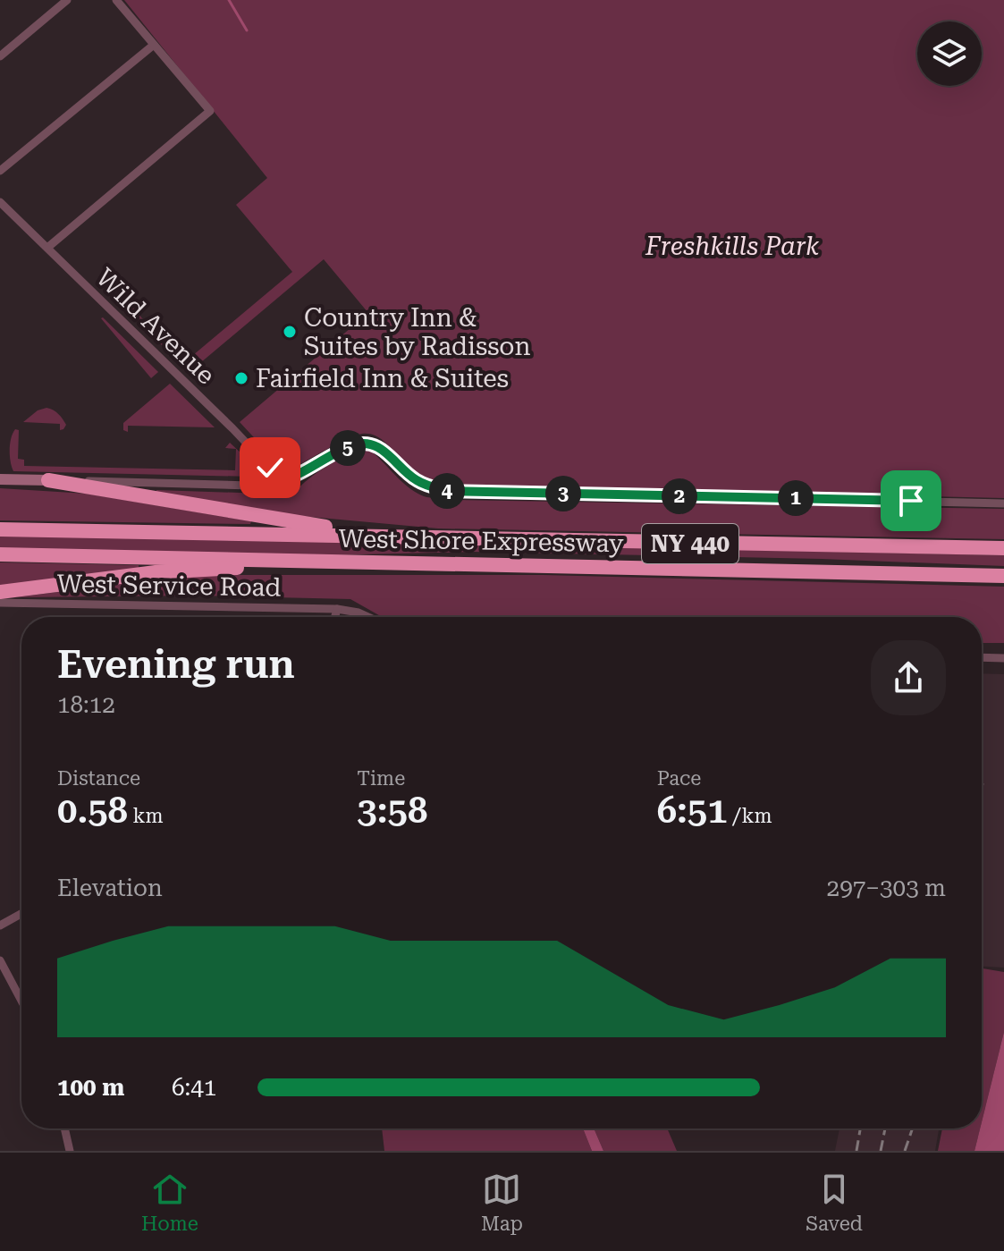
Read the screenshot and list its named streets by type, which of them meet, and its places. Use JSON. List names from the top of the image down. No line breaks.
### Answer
{"streets":{"highway":["West Shore Expressway","NY 440"],"street":["Wild Avenue","West Service Road"]},"parks":["Freshkills Park"],"places":["Country Inn & Suites by Radisson","Fairfield Inn & Suites"],"page":{"pins":["5","4","3","2","1"],"heading":["Evening run","18:12"],"stats":[["Distance","0.58 km"],["Time","3:58"],["Pace","6:51 /km"]],"chart":["Elevation","297–303 m"],"list":[{"name":"100 m","note":"6:41"}],"tabs":["Home","Map","Saved"]}}
